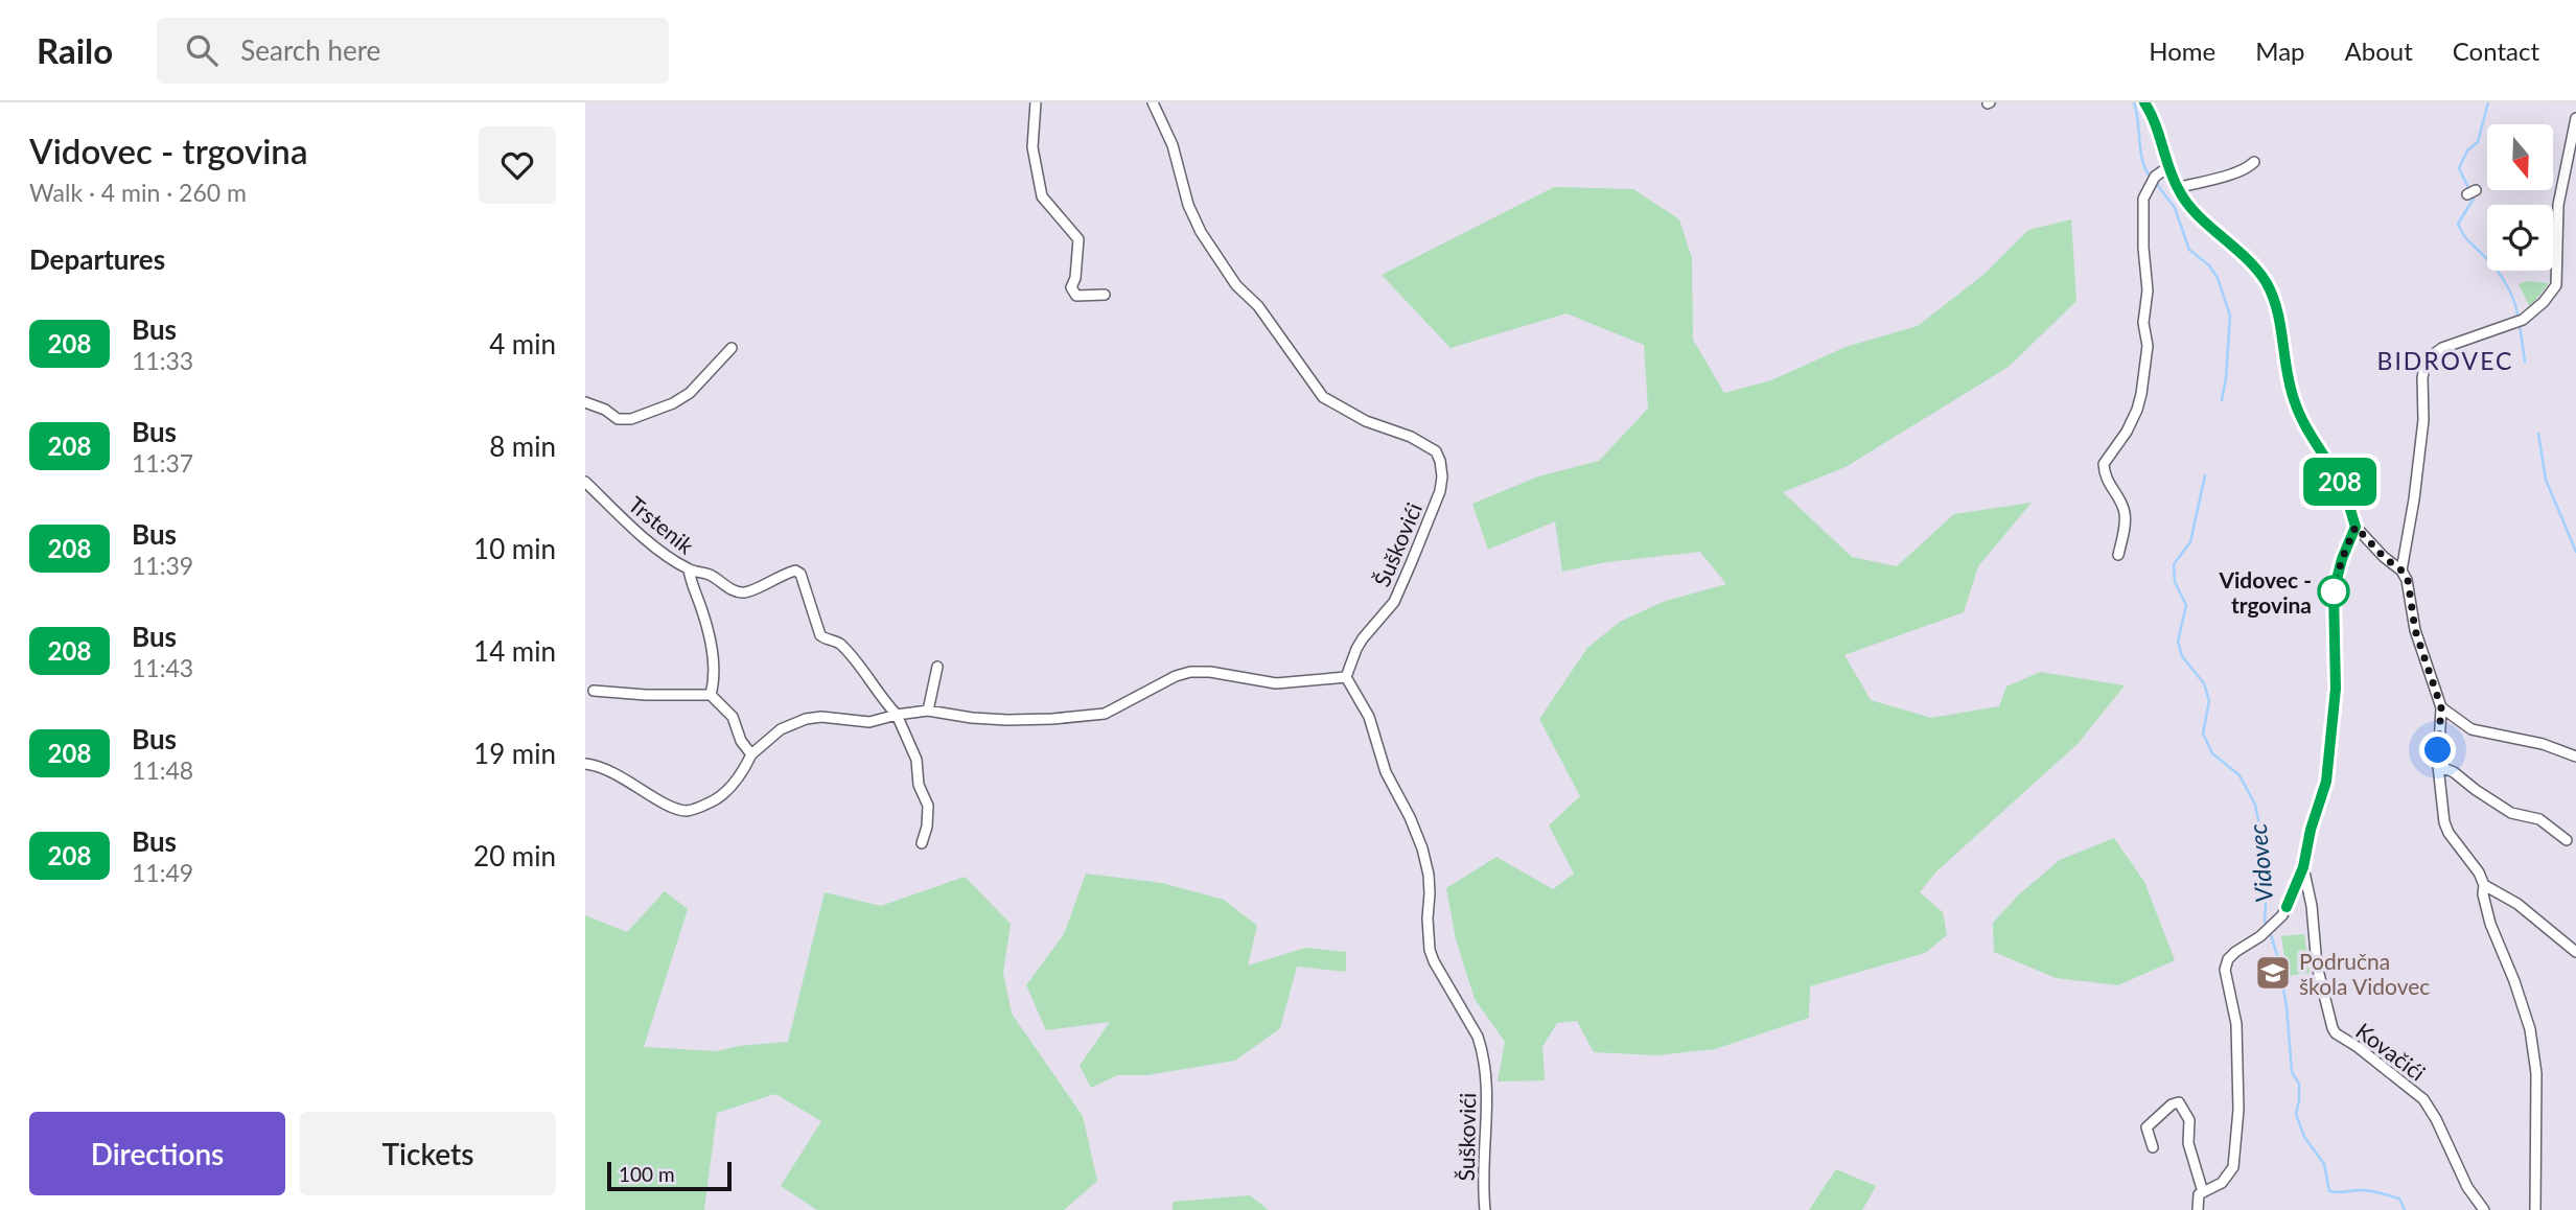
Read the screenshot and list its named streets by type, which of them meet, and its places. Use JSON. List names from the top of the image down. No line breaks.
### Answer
{"streets":{"street":["Trstenik","Šuškovići","Kovačići"]},"districts":["BIDROVEC"],"water":["Vidovec"],"places":{"other":["Vidovec - trgovina"],"school or university":["Područna škola Vidovec"]},"lines":["bus line 208"],"scale_bar":"100 m","north":"bottom","page":{"header":"Railo","search":"Search here","nav":["Home","Map","About","Contact"],"heading":[["Vidovec - trgovina","Walk · 4 min · 260 m"],"Departures"],"on_map":"208","list":[{"mark":"208","name":"Bus","note":"11:33","value":"4 min"},{"mark":"208","name":"Bus","note":"11:37","value":"8 min"},{"mark":"208","name":"Bus","note":"11:39","value":"10 min"},{"mark":"208","name":"Bus","note":"11:43","value":"14 min"},{"mark":"208","name":"Bus","note":"11:48","value":"19 min"},{"mark":"208","name":"Bus","note":"11:49","value":"20 min"}],"buttons":["Directions","Tickets"],"scale":"100 m"}}
